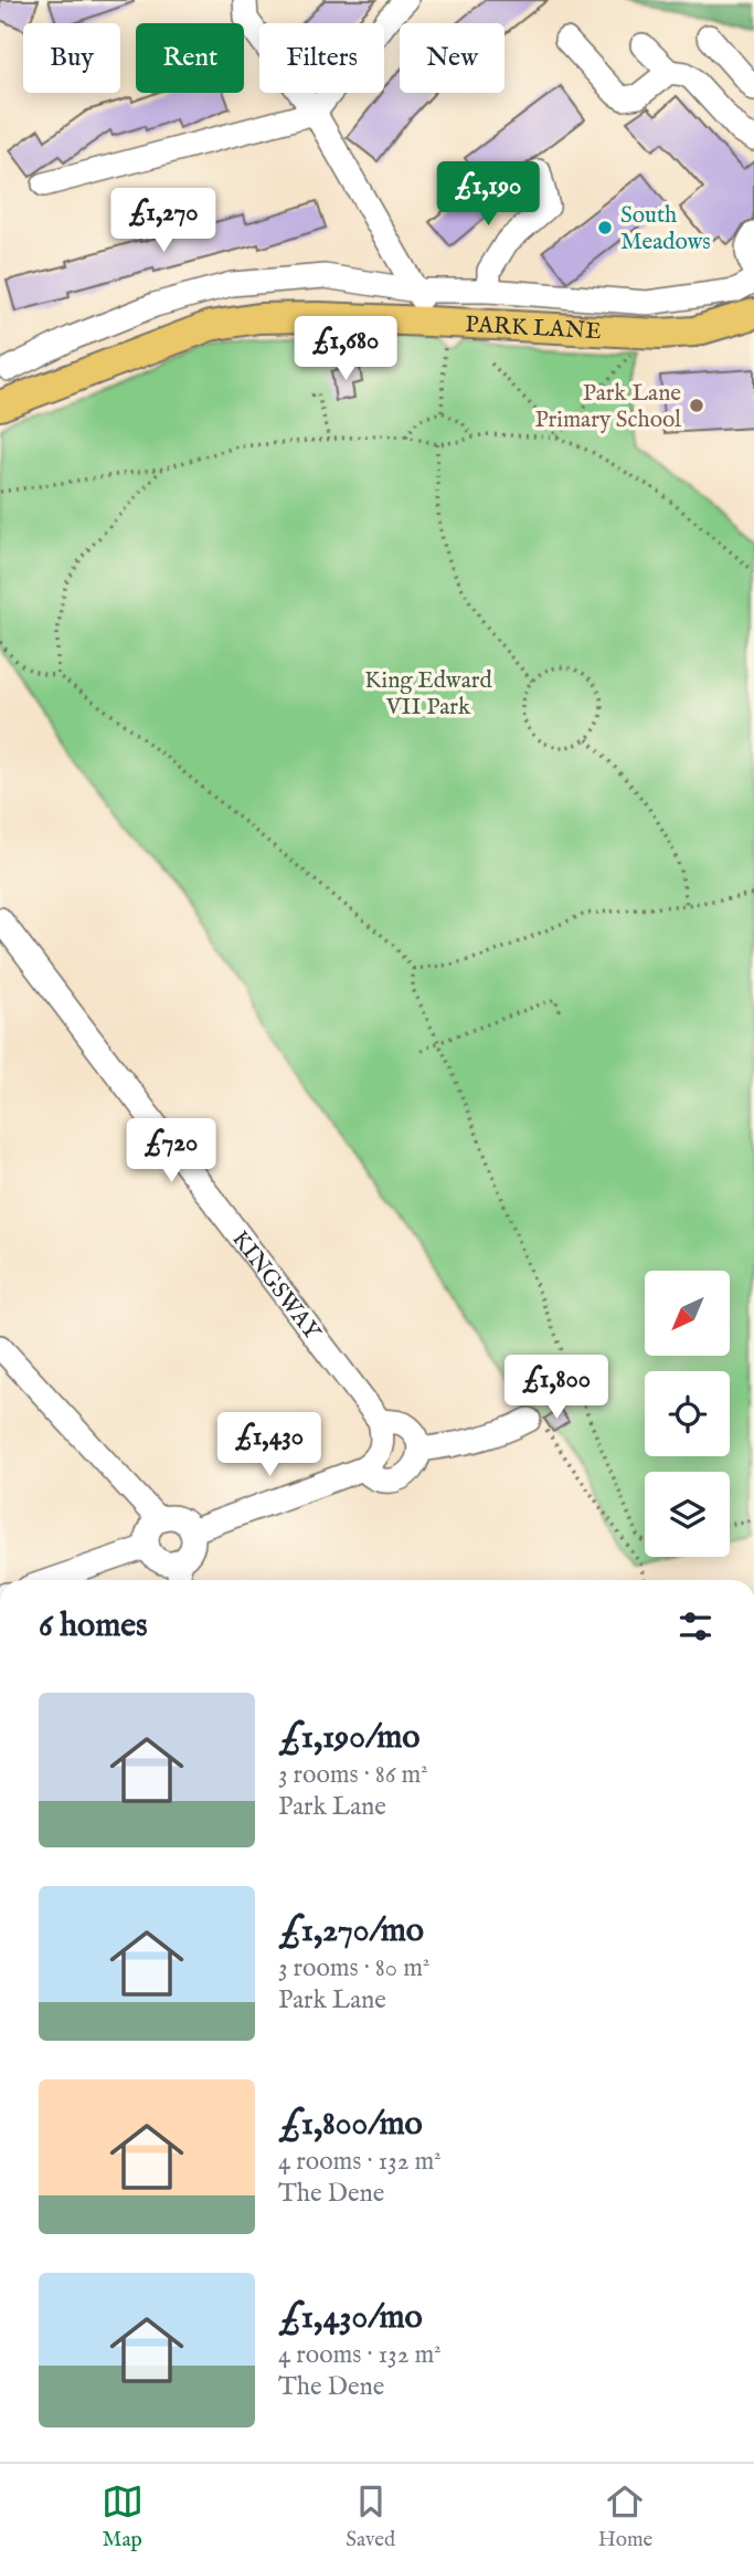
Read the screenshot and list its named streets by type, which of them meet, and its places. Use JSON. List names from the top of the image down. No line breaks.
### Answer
{"streets":{"main road":["PARK LANE"],"street":["KINGSWAY"]},"parks":["King Edward VII Park"],"places":["South Meadows","Park Lane Primary School"],"north":"bottom left","page":{"chip":["Buy","Rent","Filters","New"],"price":["£1,190","£1,270","£1,680","£720","£1,800","£1,430"],"heading":"6 homes","list":[{"name":"£1,190/mo","note":"3 rooms · 86 m² · Park Lane"},{"name":"£1,270/mo","note":"3 rooms · 80 m² · Park Lane"},{"name":"£1,800/mo","note":"4 rooms · 132 m² · The Dene"},{"name":"£1,430/mo","note":"4 rooms · 132 m² · The Dene"}],"tabs":["Map","Saved","Home"]}}
